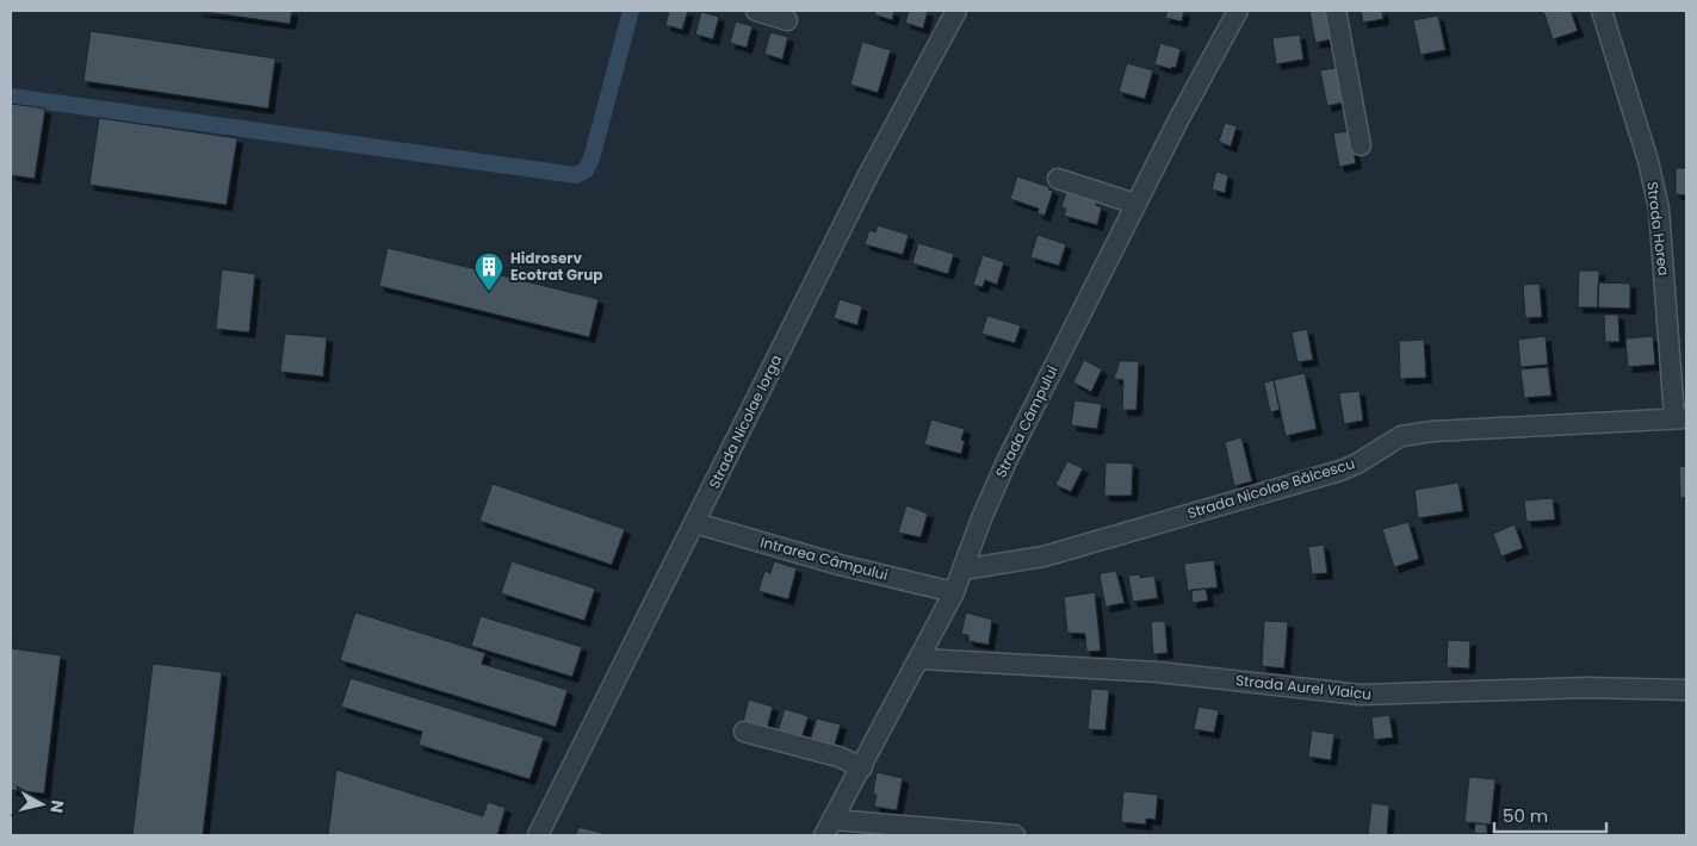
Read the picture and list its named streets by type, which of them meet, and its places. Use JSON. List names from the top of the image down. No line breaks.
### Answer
{"streets":{"street":["Strada Horea","Strada Nicolae Iorga","Strada Câmpului","Strada Nicolae Bălcescu","Intrarea Câmpului","Strada Aurel Vlaicu"]},"crossings":[["Strada Horea","Strada Nicolae Bălcescu"],["Strada Nicolae Iorga","Intrarea Câmpului"],["Strada Câmpului","Strada Nicolae Bălcescu"],["Strada Câmpului","Intrarea Câmpului"],["Strada Câmpului","Strada Aurel Vlaicu"]],"places":{"building":["Hidroserv Ecotrat Grup"]},"scale_bar":"50 m","north":"right"}
